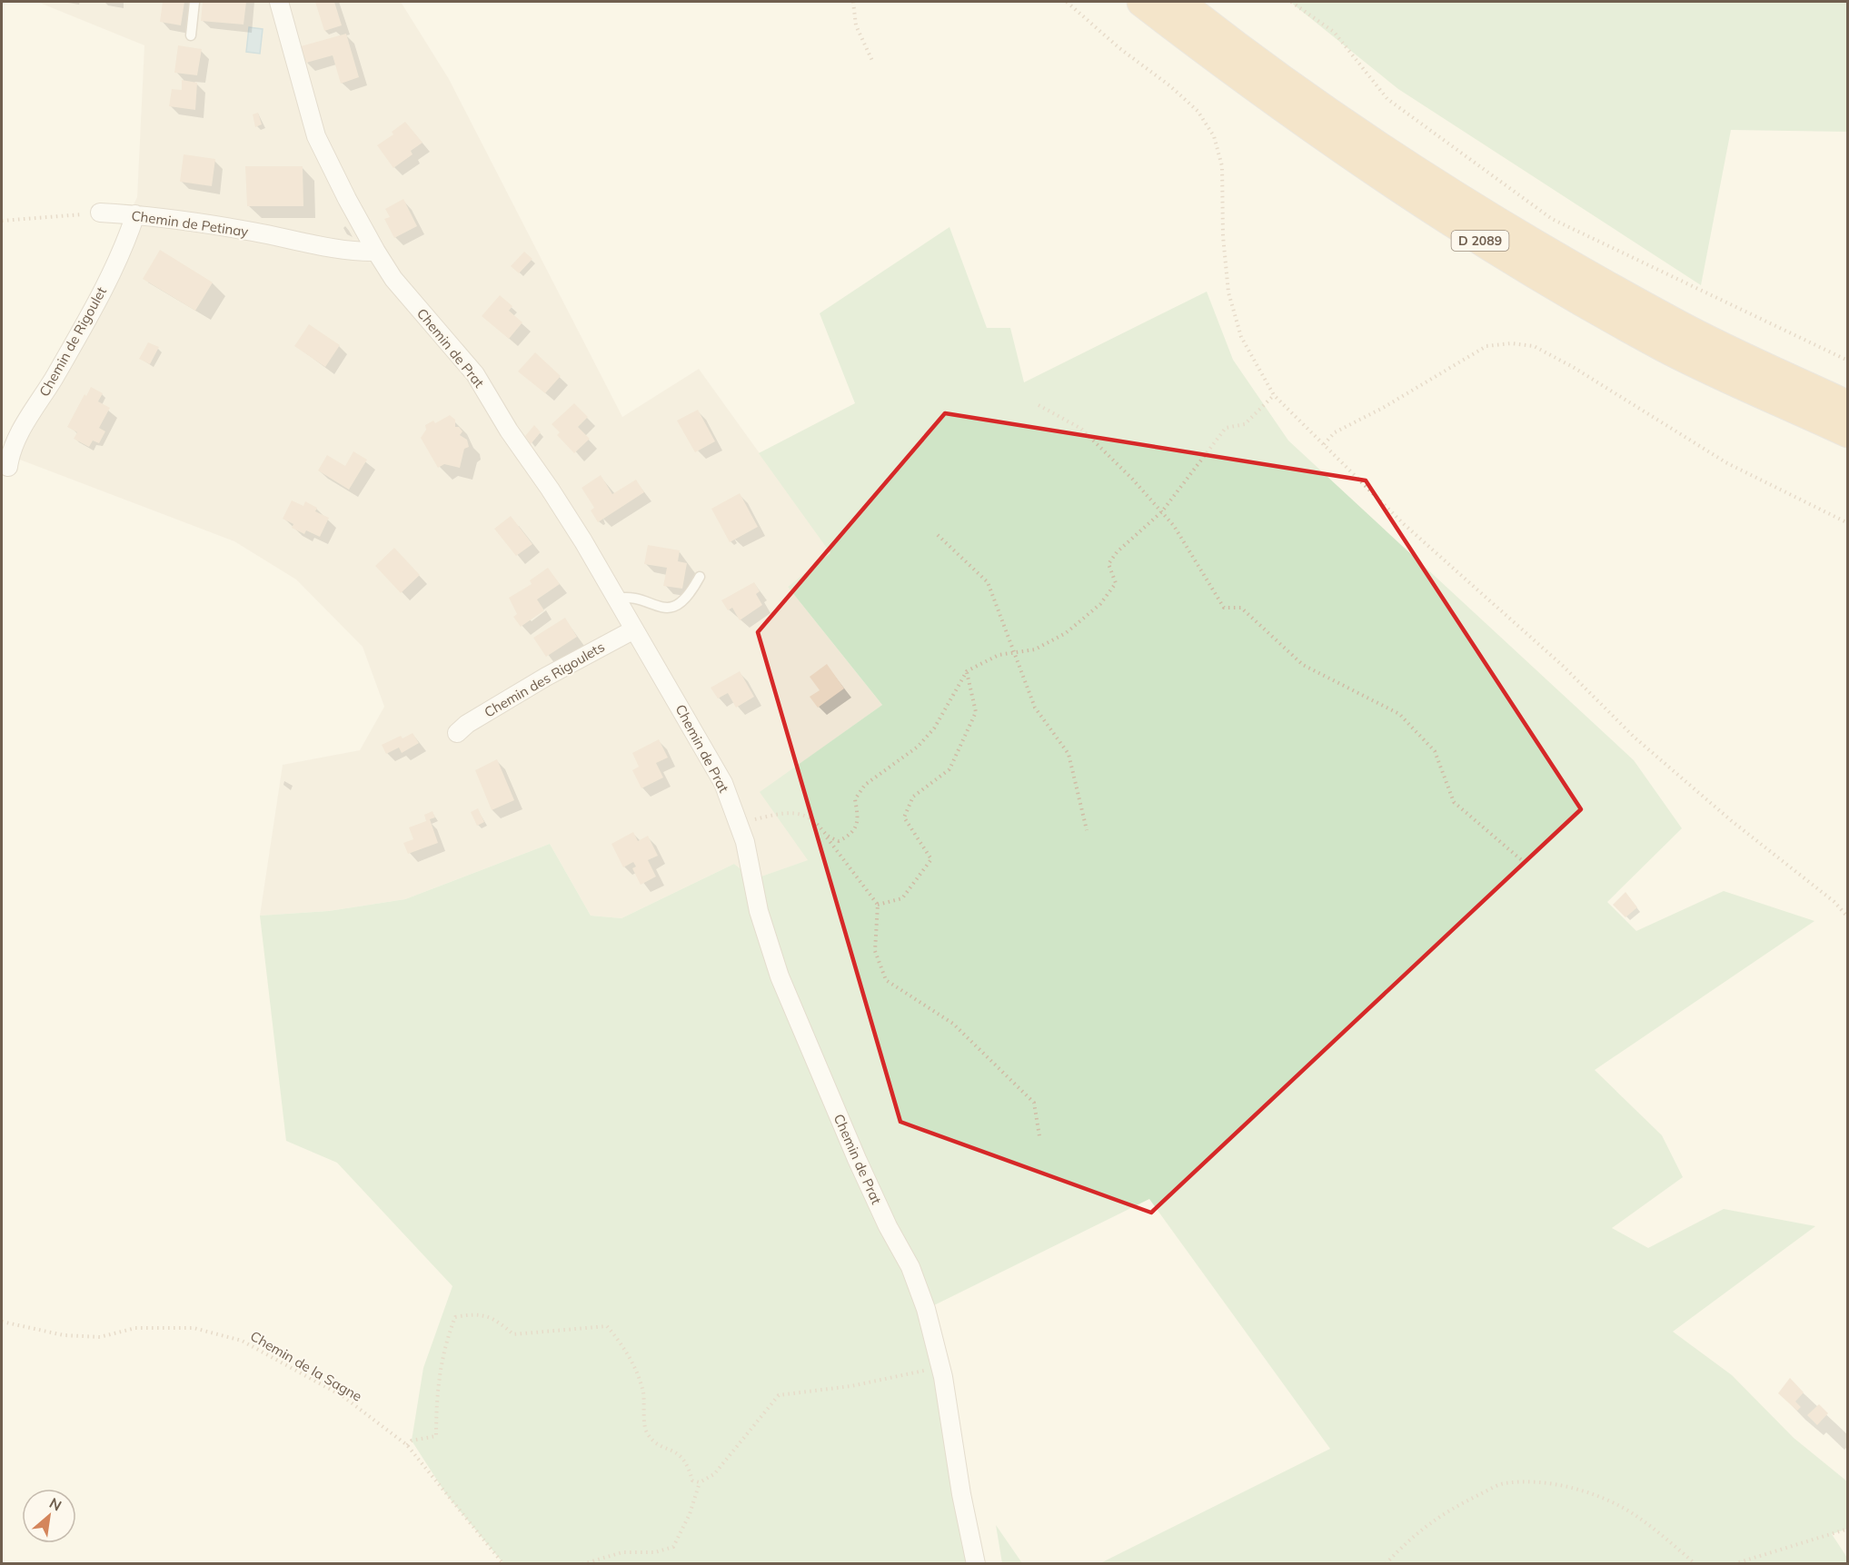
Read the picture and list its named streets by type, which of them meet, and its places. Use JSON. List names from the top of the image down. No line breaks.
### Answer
{"streets":{"highway":["D 2089"],"street":["Chemin de Petinay","Chemin de Rigoulet","Chemin de Prat","Chemin des Rigoulets"],"path":["Chemin de la Sagne"]},"crossings":[["Chemin de Petinay","Chemin de Rigoulet"],["Chemin de Petinay","Chemin de Prat"],["Chemin de Prat","Chemin des Rigoulets"]],"north":"top right"}
